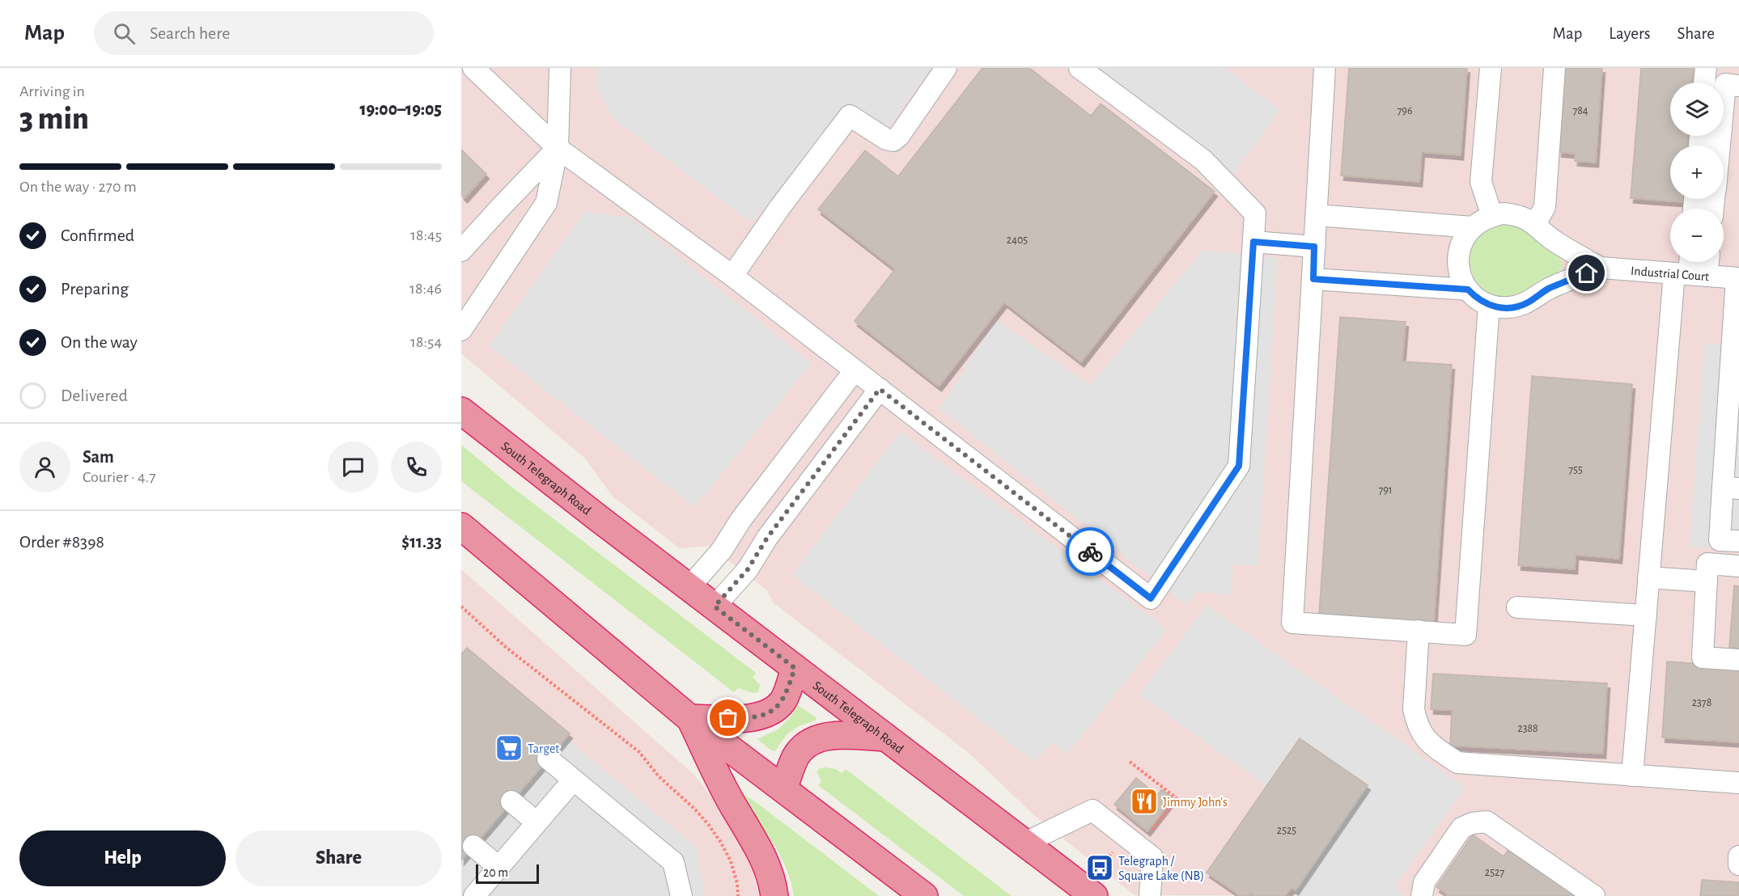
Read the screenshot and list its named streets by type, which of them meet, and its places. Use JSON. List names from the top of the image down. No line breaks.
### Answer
{"streets":{"highway":["South Telegraph Road"],"street":["Industrial Court"]},"places":{"supermarket":["Target"],"restaurant":["Jimmy John's"],"bus stop":["Telegraph / Square Lake (NB)"]},"house_numbers":["796","784","2405","755","791","2378","2388","2525","2527"],"scale_bar":"20 m","page":{"header":"Map","search":"Search here","nav":["Map","Layers","Share"],"heading":["3 min","Arriving in","19:00–19:05"],"panel":["Sam","Courier · 4.7","Order #8398","$11.33"],"map_buttons":["+","−"],"bar":"On the way · 270 m","list":[["Confirmed","18:45"],["Preparing","18:46"],["On the way","18:54"],"Delivered"],"buttons":["Help","Share"],"scale":"20 m"}}
